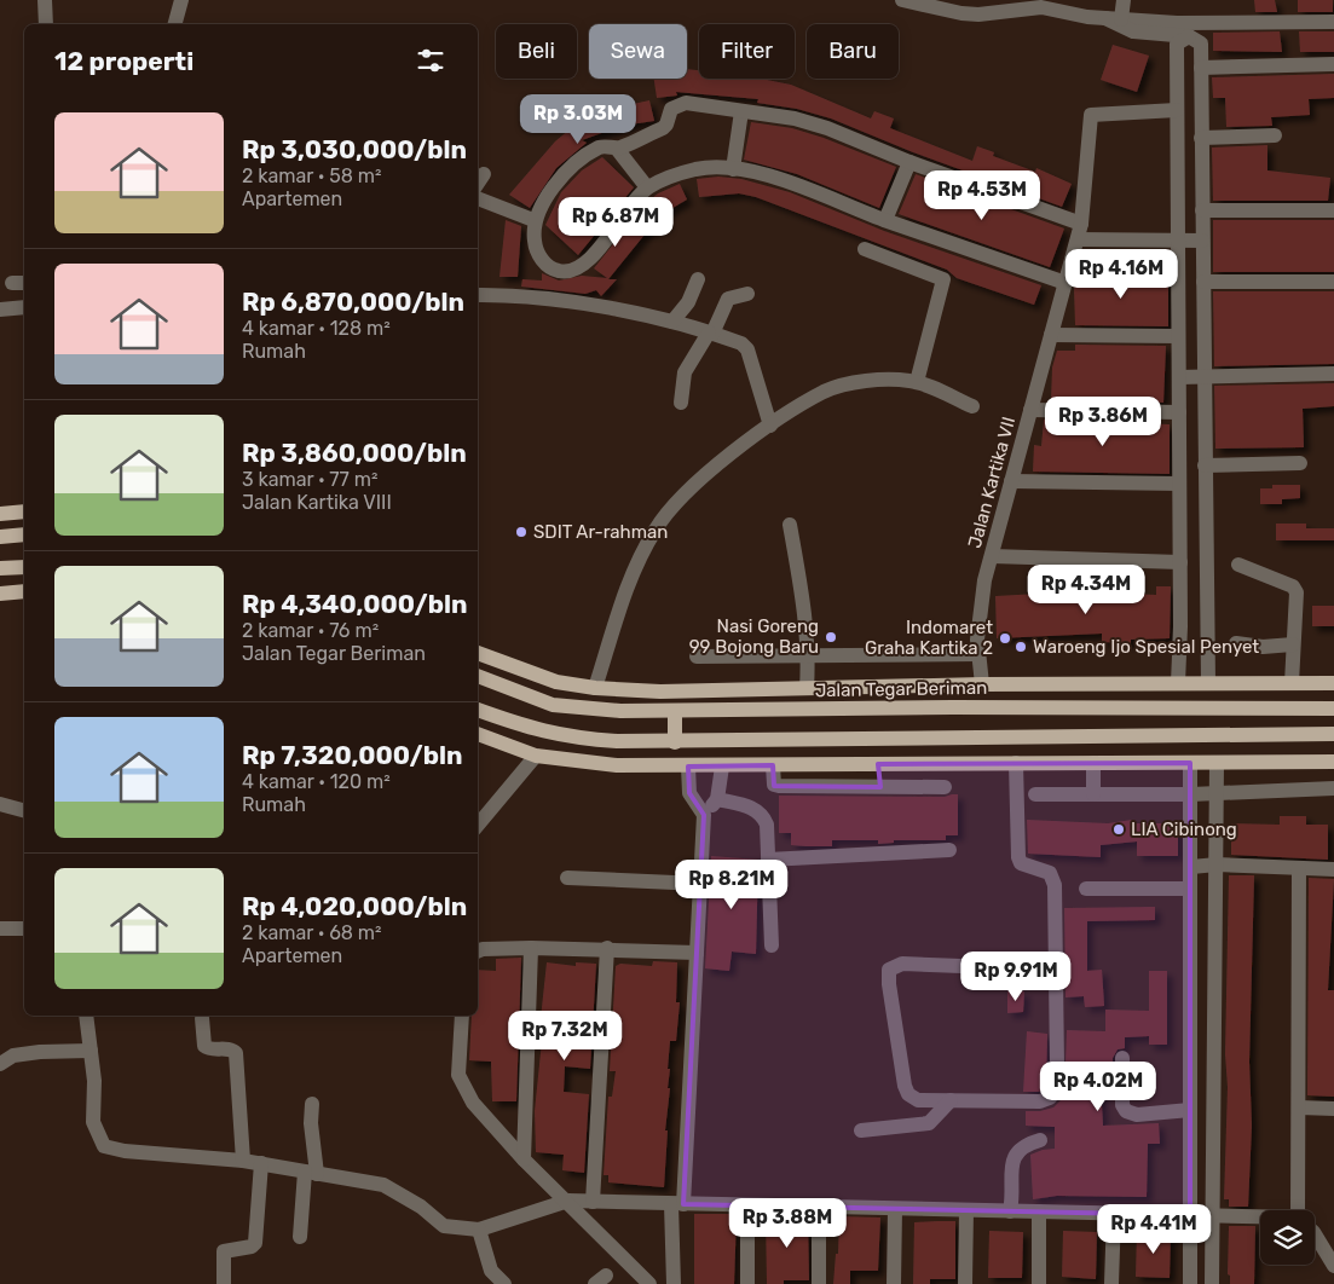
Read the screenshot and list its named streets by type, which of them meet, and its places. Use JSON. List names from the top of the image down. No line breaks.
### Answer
{"streets":{"main road":["Jalan Tegar Beriman"],"street":["Jalan Kartika VII"]},"crossings":[["Jalan Kartika VII","Jalan Tegar Beriman"]],"places":["SDIT Ar-rahman","Nasi Goreng 99 Bojong Baru","Indomaret Graha Kartika 2","Waroeng Ijo Spesial Penyet","LIA Cibinong"],"page":{"chip":["Beli","Sewa","Filter","Baru"],"heading":"12 properti","price":["Rp 3.03M","Rp 4.53M","Rp 6.87M","Rp 4.16M","Rp 3.86M","Rp 4.34M","Rp 8.21M","Rp 9.91M","Rp 7.32M","Rp 4.02M","Rp 3.88M","Rp 4.41M"],"list":[{"name":"Rp 3,030,000/bln","note":"2 kamar · 58 m² · Apartemen"},{"name":"Rp 6,870,000/bln","note":"4 kamar · 128 m² · Rumah"},{"name":"Rp 3,860,000/bln","note":"3 kamar · 77 m² · Jalan Kartika VIII"},{"name":"Rp 4,340,000/bln","note":"2 kamar · 76 m² · Jalan Tegar Beriman"},{"name":"Rp 7,320,000/bln","note":"4 kamar · 120 m² · Rumah"},{"name":"Rp 4,020,000/bln","note":"2 kamar · 68 m² · Apartemen"}]}}
